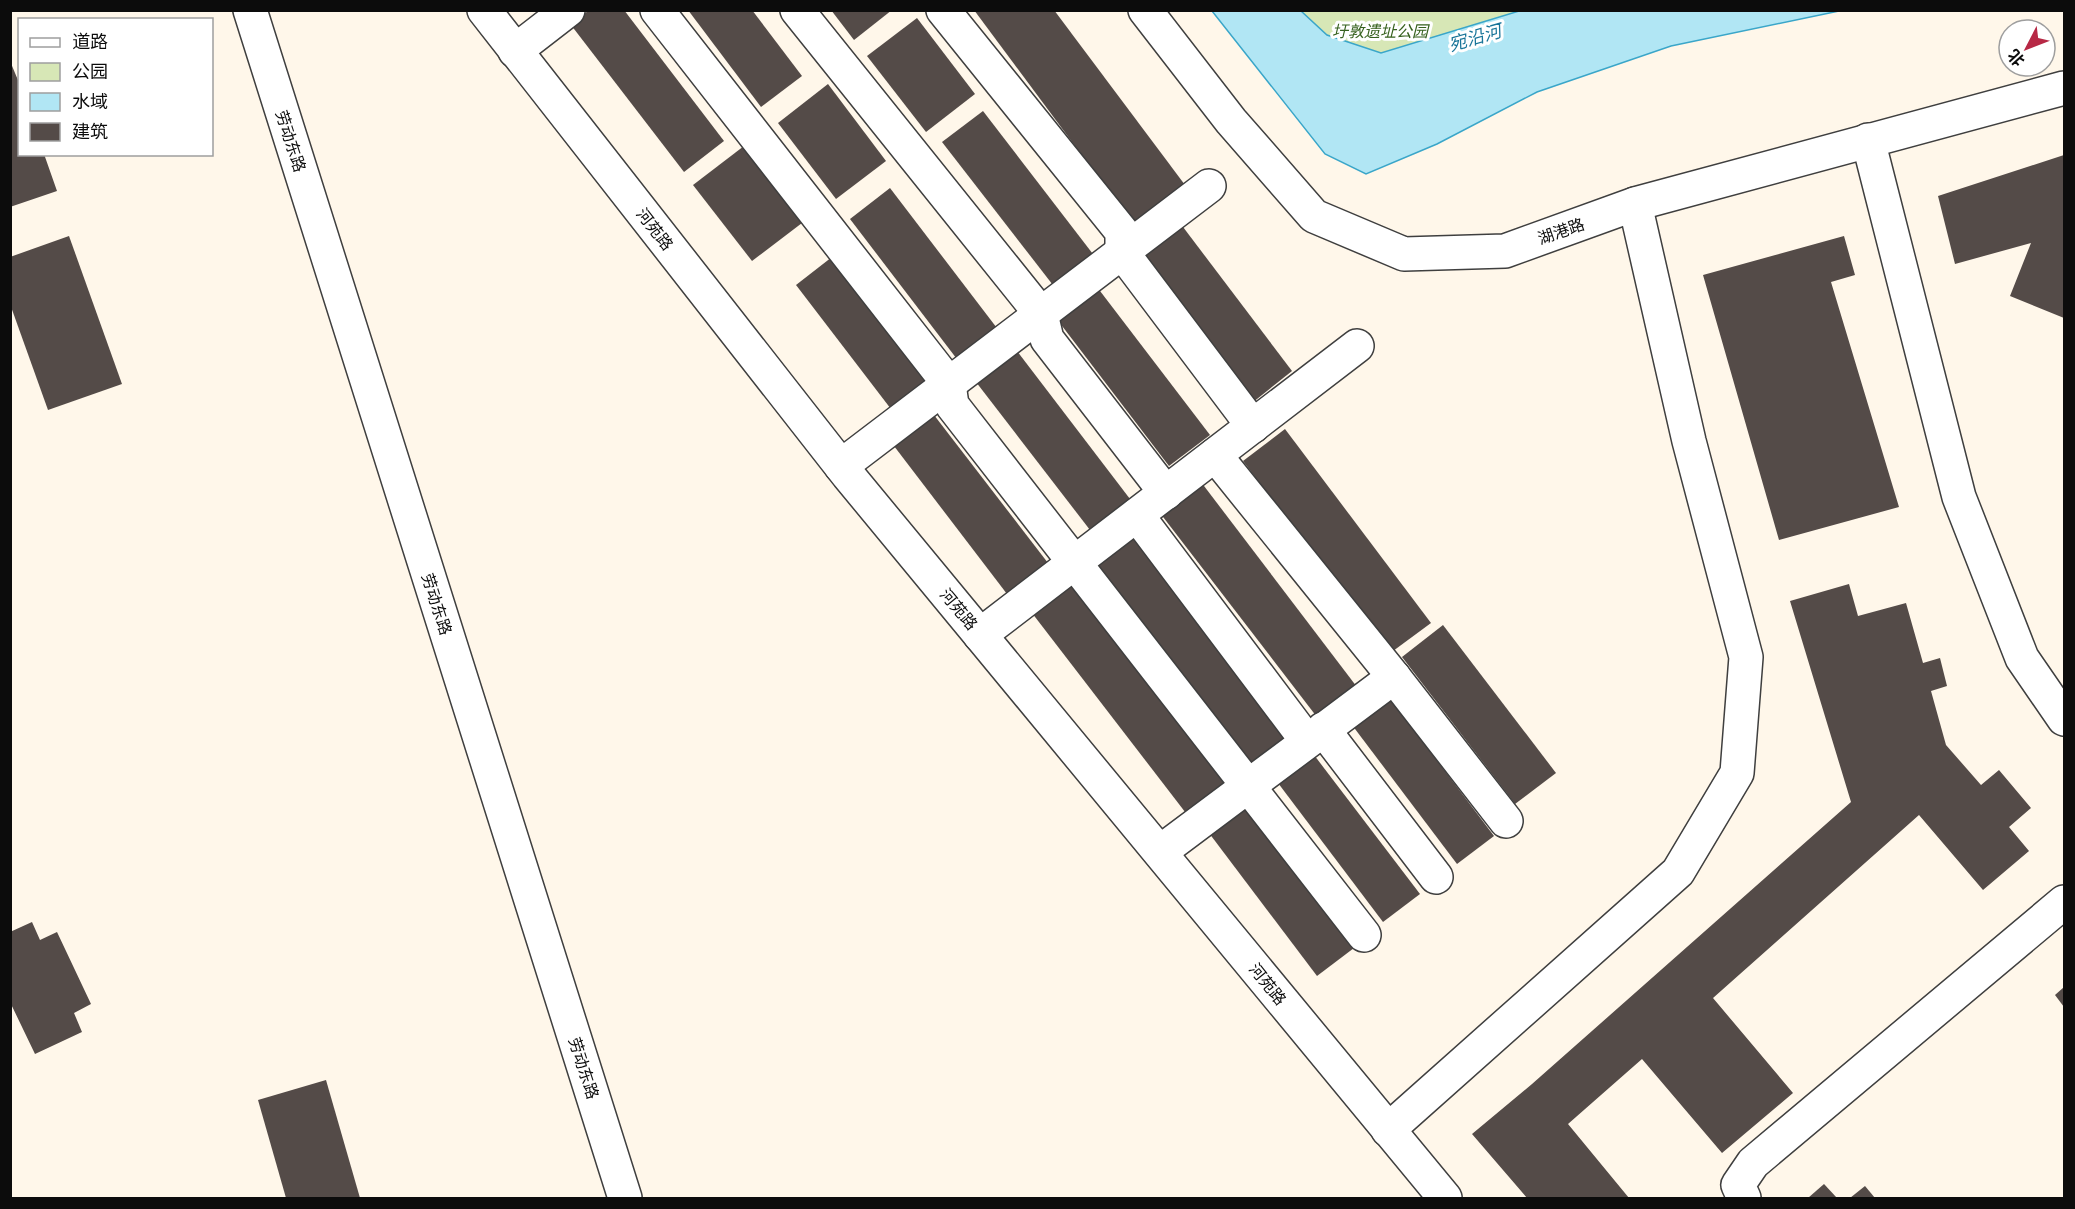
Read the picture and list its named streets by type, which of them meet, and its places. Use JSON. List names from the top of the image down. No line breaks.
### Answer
{"streets":{"street":["劳动东路","河苑路","湖港路"]},"water":["宛沿河"],"parks":["圩敦遗址公园"],"legend":["道路","公园","水域","建筑"],"north":"bottom left"}
